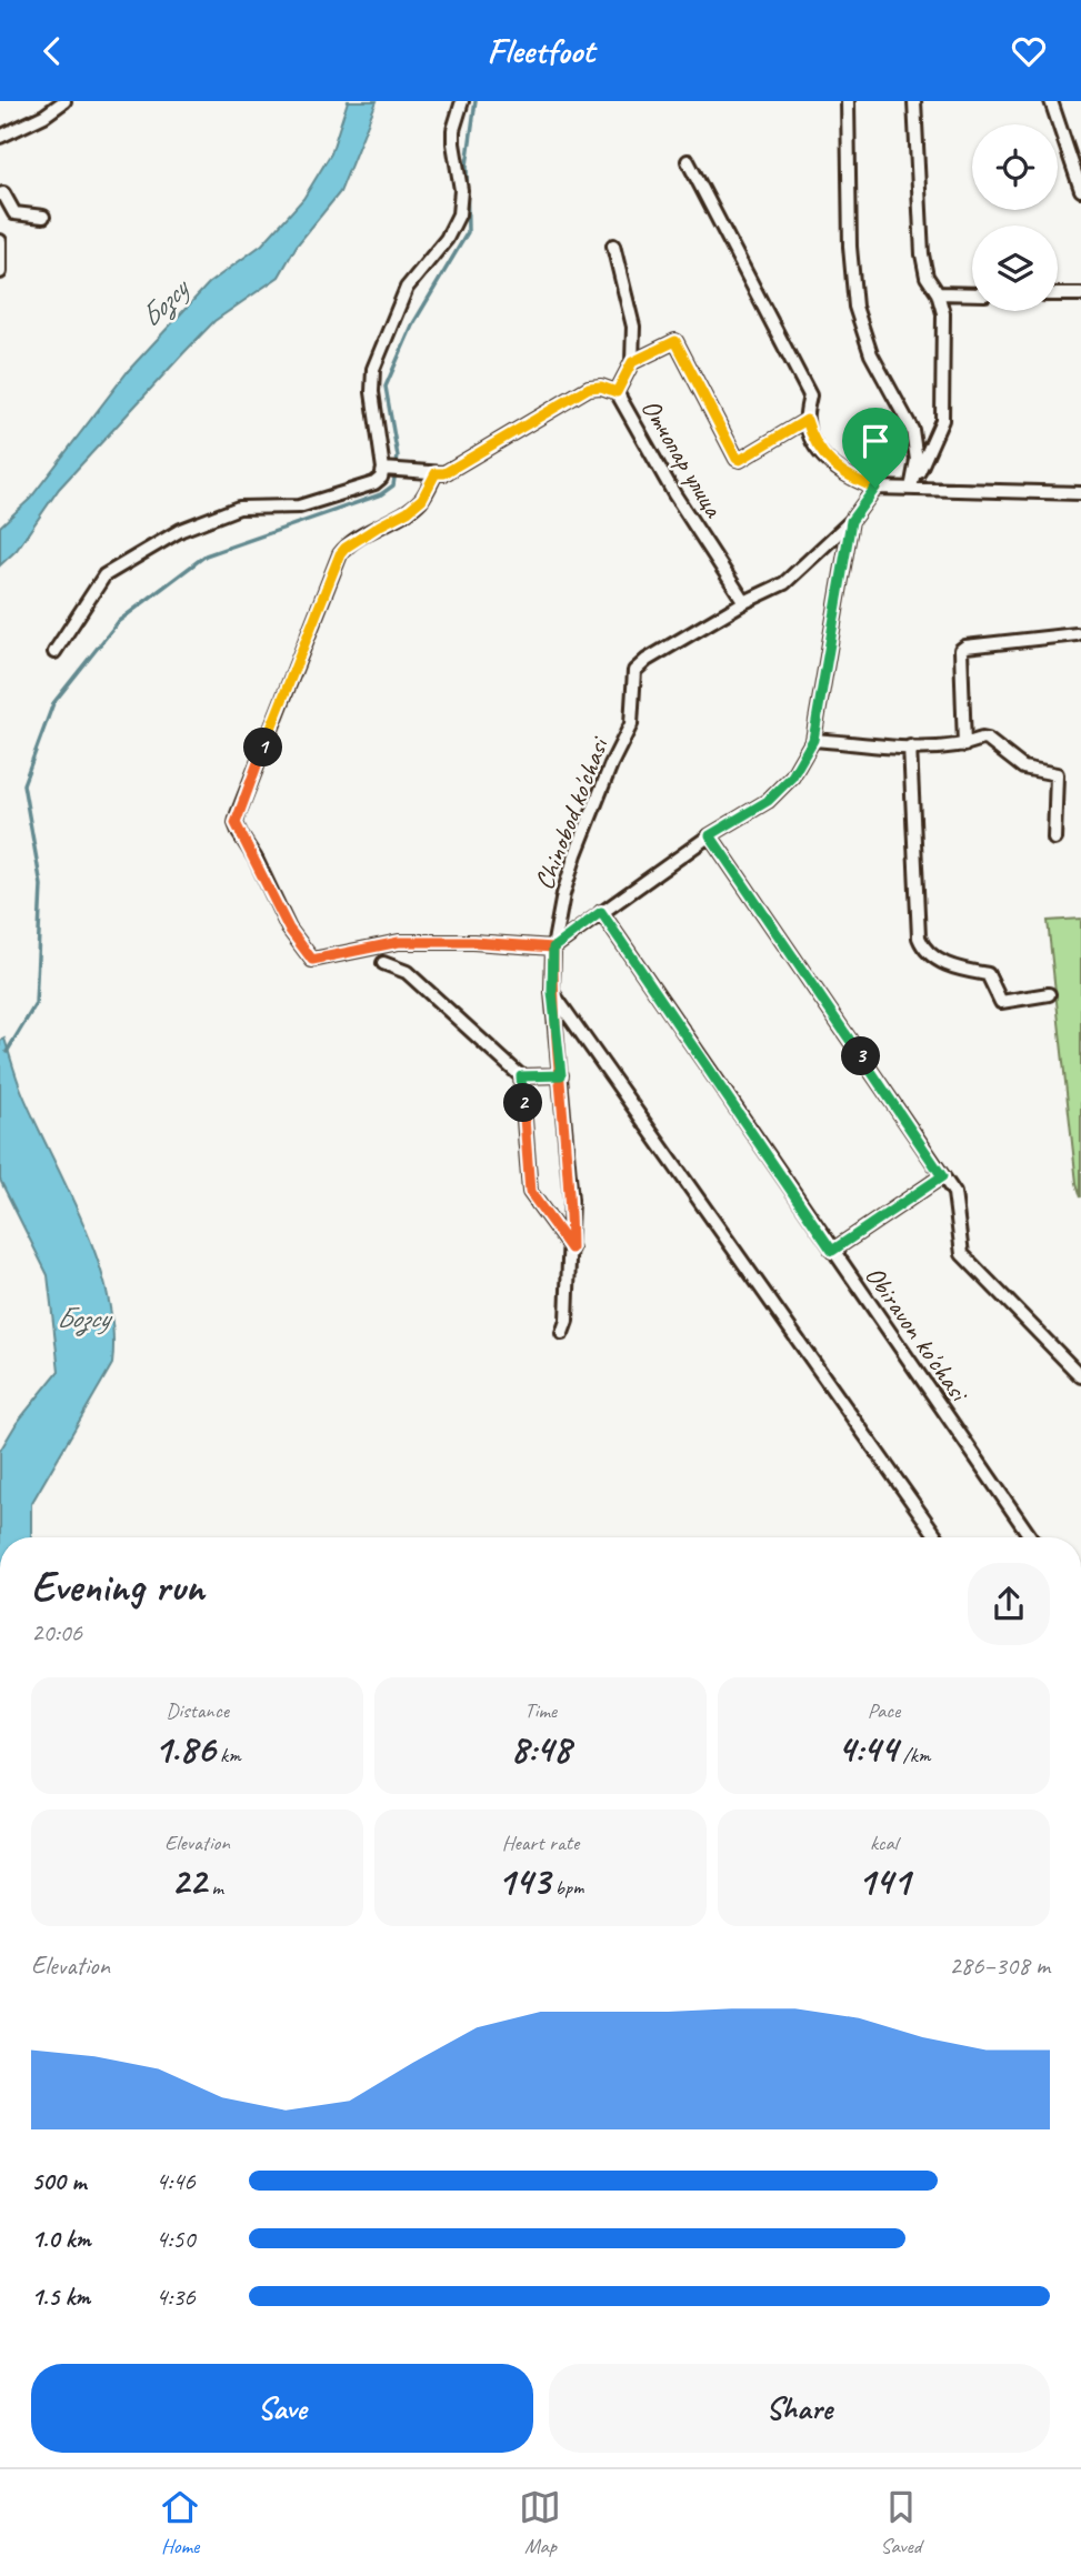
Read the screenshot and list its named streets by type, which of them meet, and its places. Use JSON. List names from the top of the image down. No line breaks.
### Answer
{"streets":{"street":["Отчопар улица","Chinobod ko'chasi","Obiravon ko'chasi"]},"crossings":[["Отчопар улица","Chinobod ko'chasi"]],"water":["Бозсу"],"page":{"header":"Fleetfoot","pins":["1","3","2"],"heading":["Evening run","20:06"],"stats":[["Distance","1.86 km"],["Time","8:48"],["Pace","4:44 /km"],["Elevation","22 m"],["Heart rate","143 bpm"],["kcal","141"]],"chart":["Elevation","286–308 m"],"list":[{"name":"500 m","note":"4:46"},{"name":"1.0 km","note":"4:50"},{"name":"1.5 km","note":"4:36"}],"buttons":["Save","Share"],"tabs":["Home","Map","Saved"]}}
